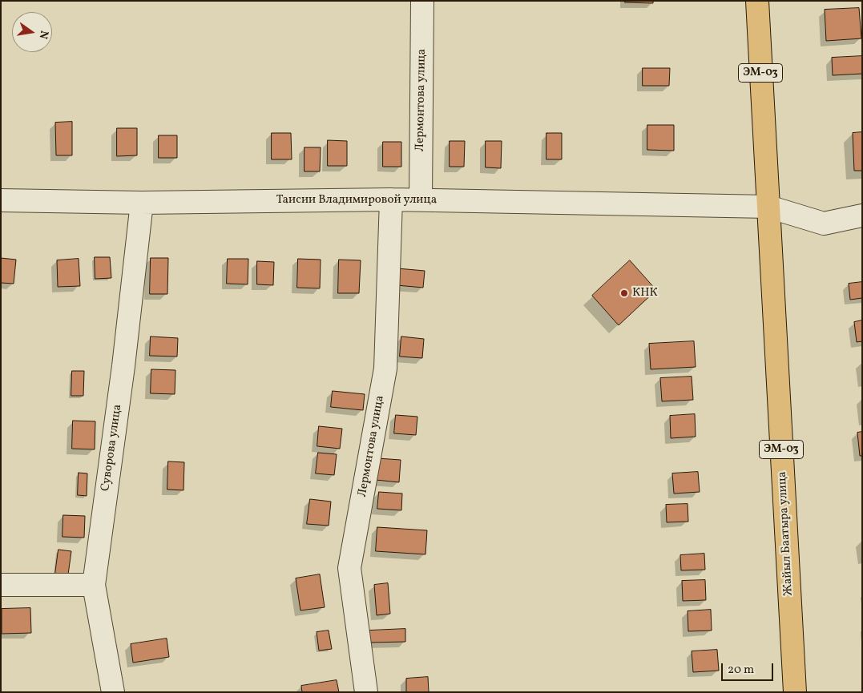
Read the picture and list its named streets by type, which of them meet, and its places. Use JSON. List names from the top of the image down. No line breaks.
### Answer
{"streets":{"highway":["ЭМ-03","Жайыл Баатыра улица"],"street":["Лермонтова улица","Таисии Владимировой улица","Суворова улица"]},"crossings":[["ЭМ-03","Таисии Владимировой улица"],["ЭМ-03","Жайыл Баатыра улица"],["Лермонтова улица","Таисии Владимировой улица"],["Таисии Владимировой улица","Суворова улица"],["Таисии Владимировой улица","Жайыл Баатыра улица"]],"places":["КНК"],"scale_bar":"20 m","north":"right"}
